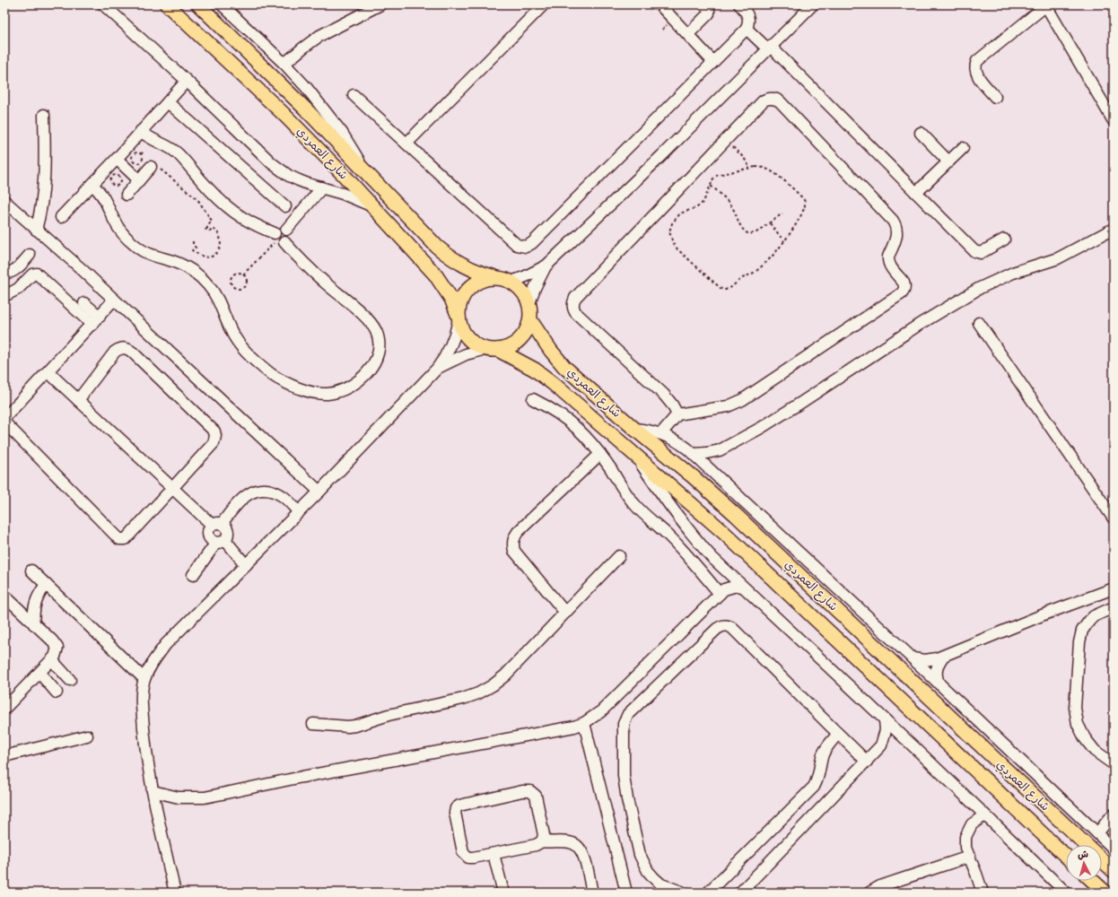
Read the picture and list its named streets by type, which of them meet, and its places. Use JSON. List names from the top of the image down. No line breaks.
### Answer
{"streets":{"main road":["شارع العمردي"]},"north":"top"}
